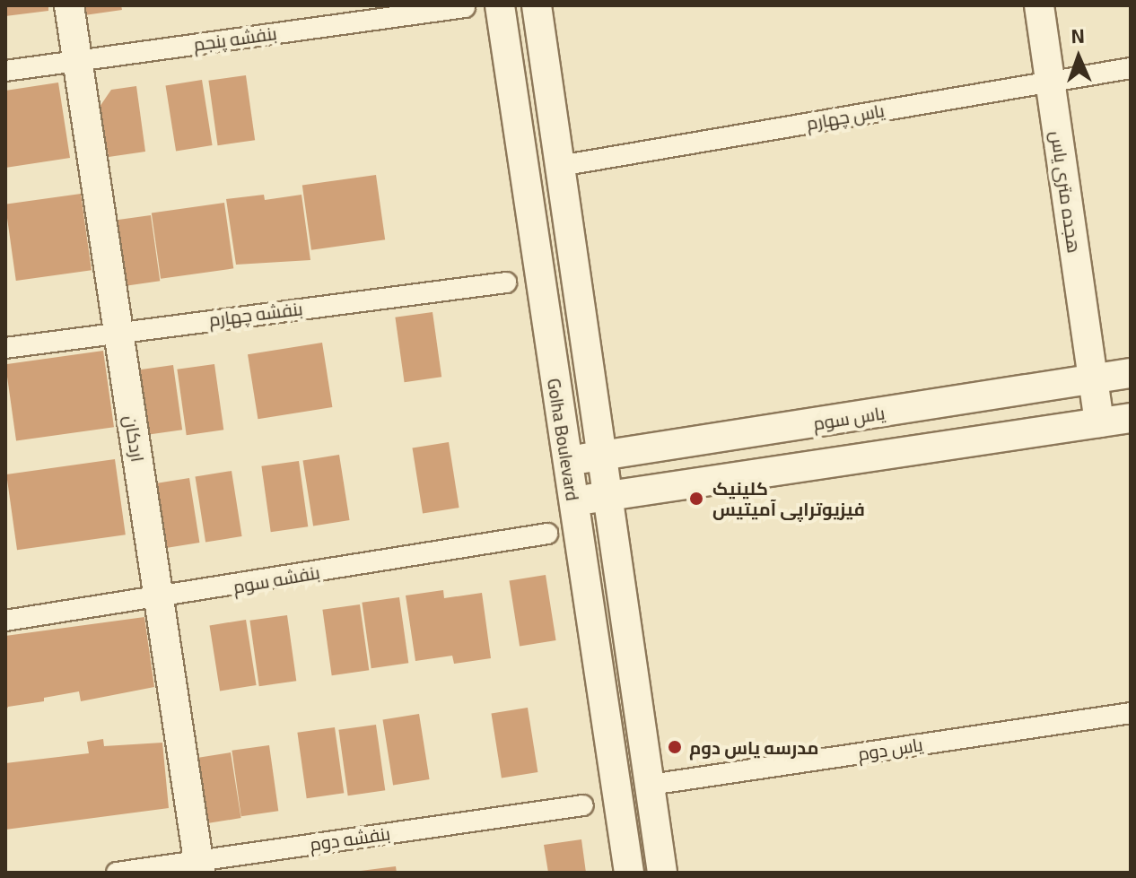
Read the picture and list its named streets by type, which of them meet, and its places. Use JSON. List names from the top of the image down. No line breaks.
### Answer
{"streets":{"street":["بنفشه پنجم","یاس چهارم","هجده متری یاس","بنفشه چهارم","یاس سوم","اردکان","Golha Boulevard","بنفشه سوم","یاس دوم","بنفشه دوم"]},"crossings":[["بنفشه پنجم","اردکان"],["یاس چهارم","هجده متری یاس"],["یاس چهارم","Golha Boulevard"],["هجده متری یاس","یاس سوم"],["بنفشه چهارم","اردکان"],["یاس سوم","Golha Boulevard"],["اردکان","بنفشه سوم"],["اردکان","بنفشه دوم"],["Golha Boulevard","یاس دوم"]],"places":["کلینیک فیزیوتراپی آمیتیس","مدرسه یاس دوم"],"north":"top"}
